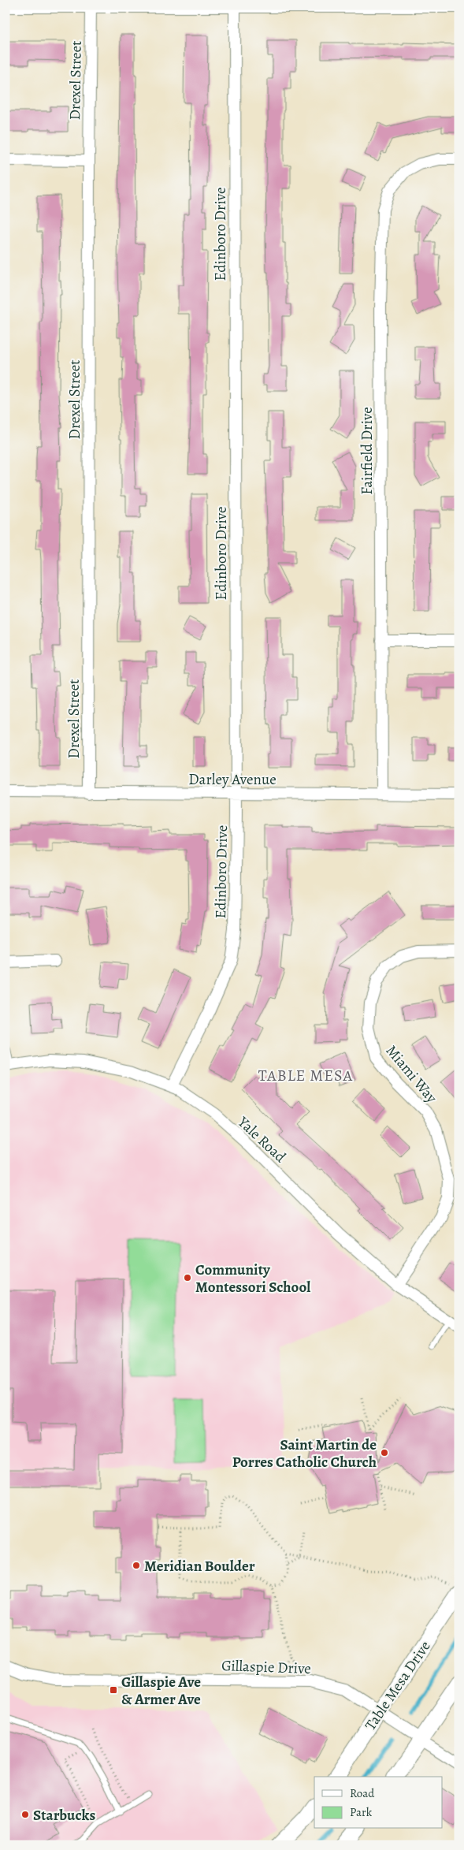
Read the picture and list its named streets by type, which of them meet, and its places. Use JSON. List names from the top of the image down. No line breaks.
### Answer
{"streets":{"street":["Drexel Street","Edinboro Drive","Fairfield Drive","Darley Avenue","Miami Way","Yale Road","Gillaspie Drive","Table Mesa Drive"]},"crossings":[["Drexel Street","Darley Avenue"],["Edinboro Drive","Darley Avenue"],["Edinboro Drive","Yale Road"],["Fairfield Drive","Darley Avenue"],["Miami Way","Yale Road"],["Gillaspie Drive","Table Mesa Drive"]],"districts":["TABLE MESA"],"places":{"other":["Community Montessori School","Saint Martin de Porres Catholic Church","Meridian Boulder","Starbucks"],"transit":["Gillaspie Ave & Armer Ave"]},"legend":["Road","Park"]}
